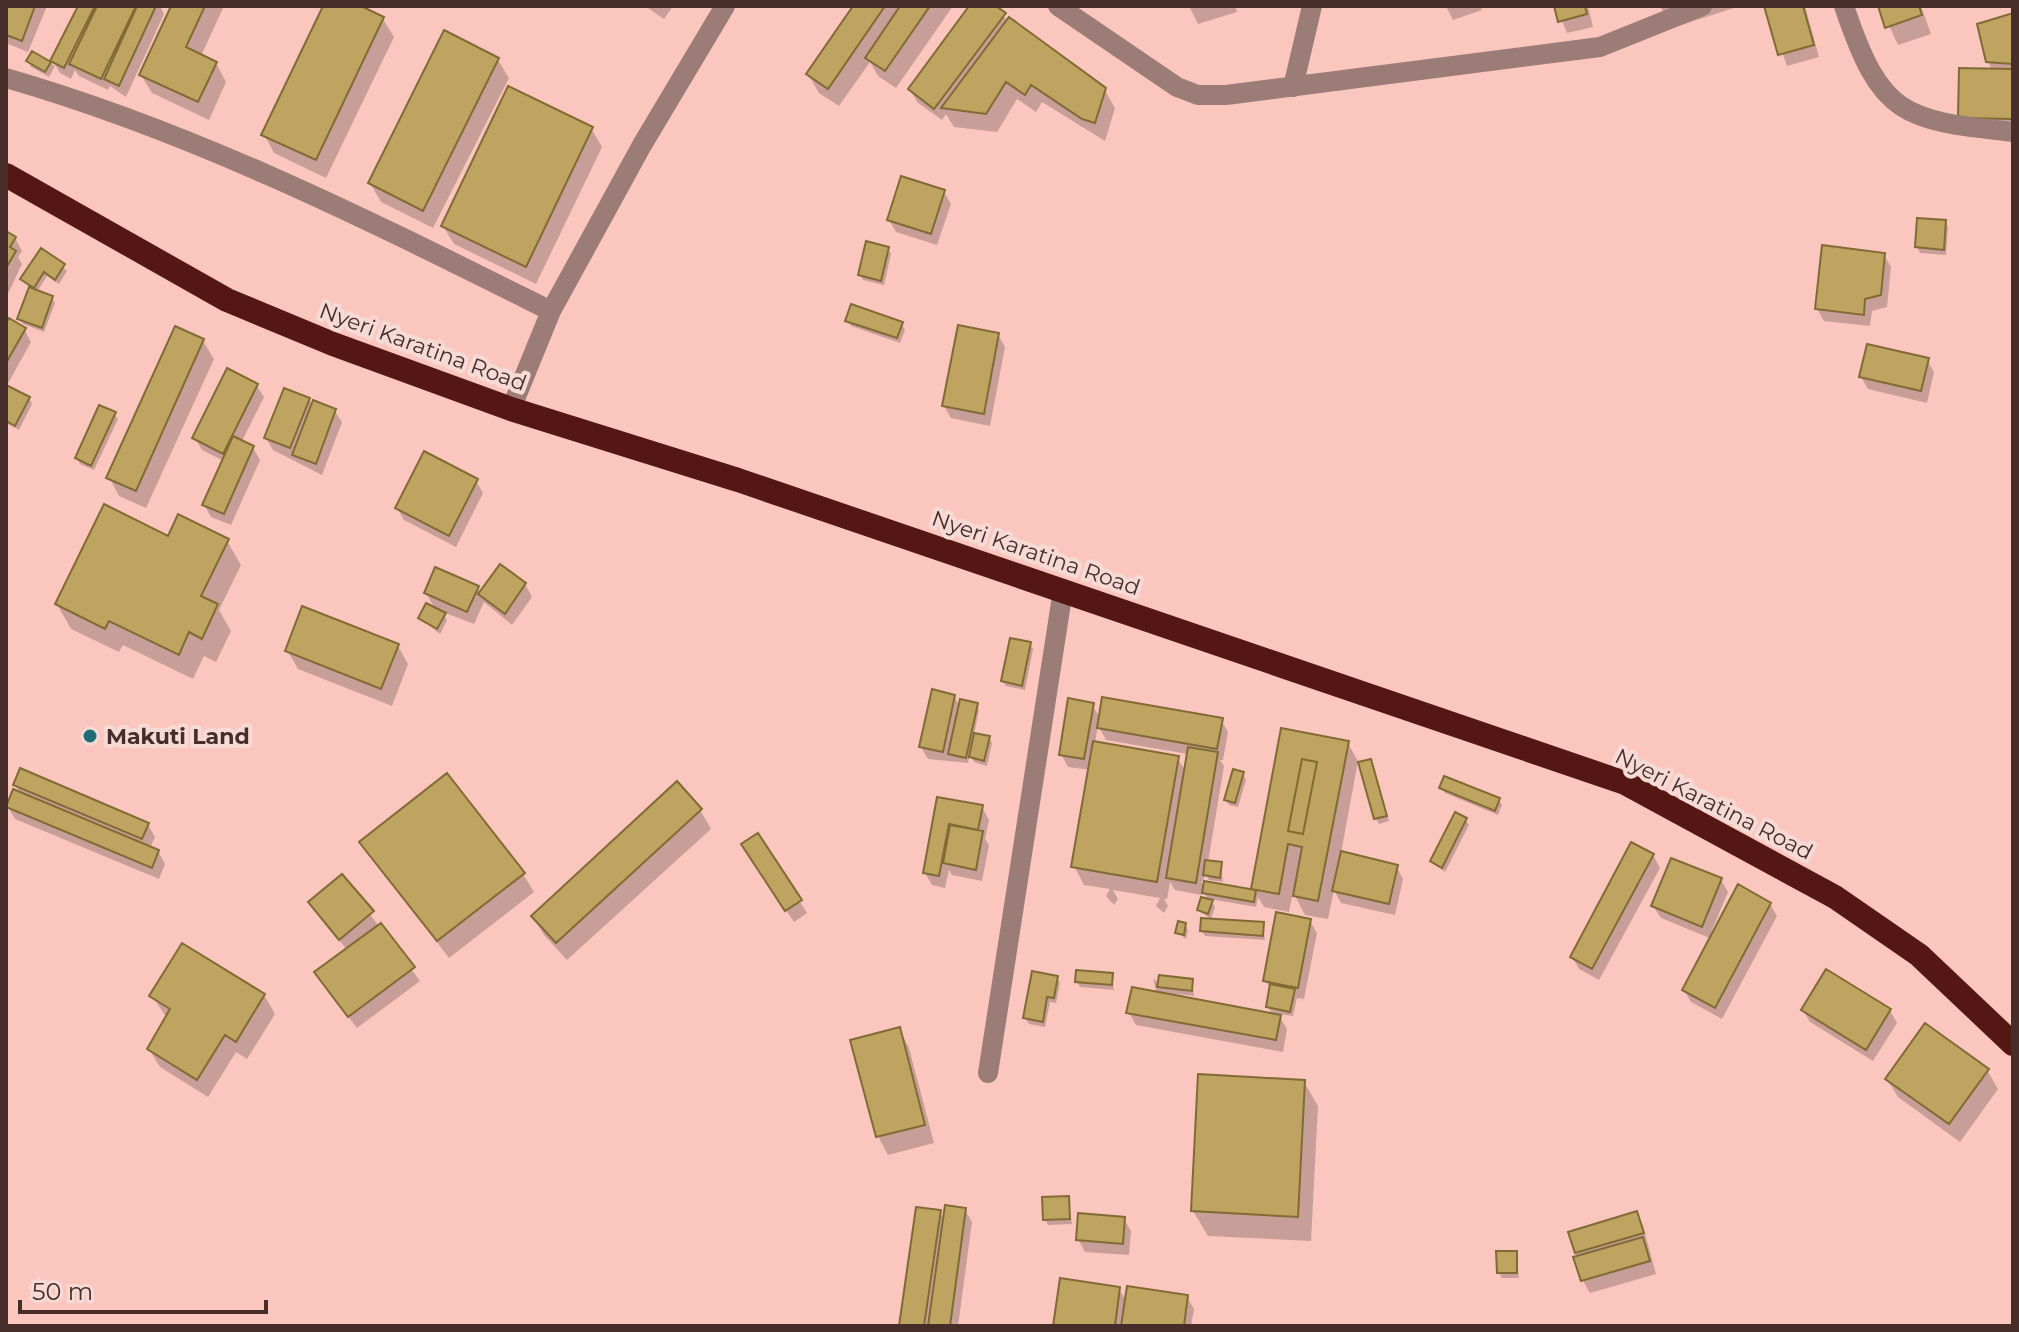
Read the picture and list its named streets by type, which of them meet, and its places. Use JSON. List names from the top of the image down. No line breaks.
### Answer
{"streets":{"highway":["Nyeri Karatina Road"]},"places":["Makuti Land"],"scale_bar":"50 m"}
